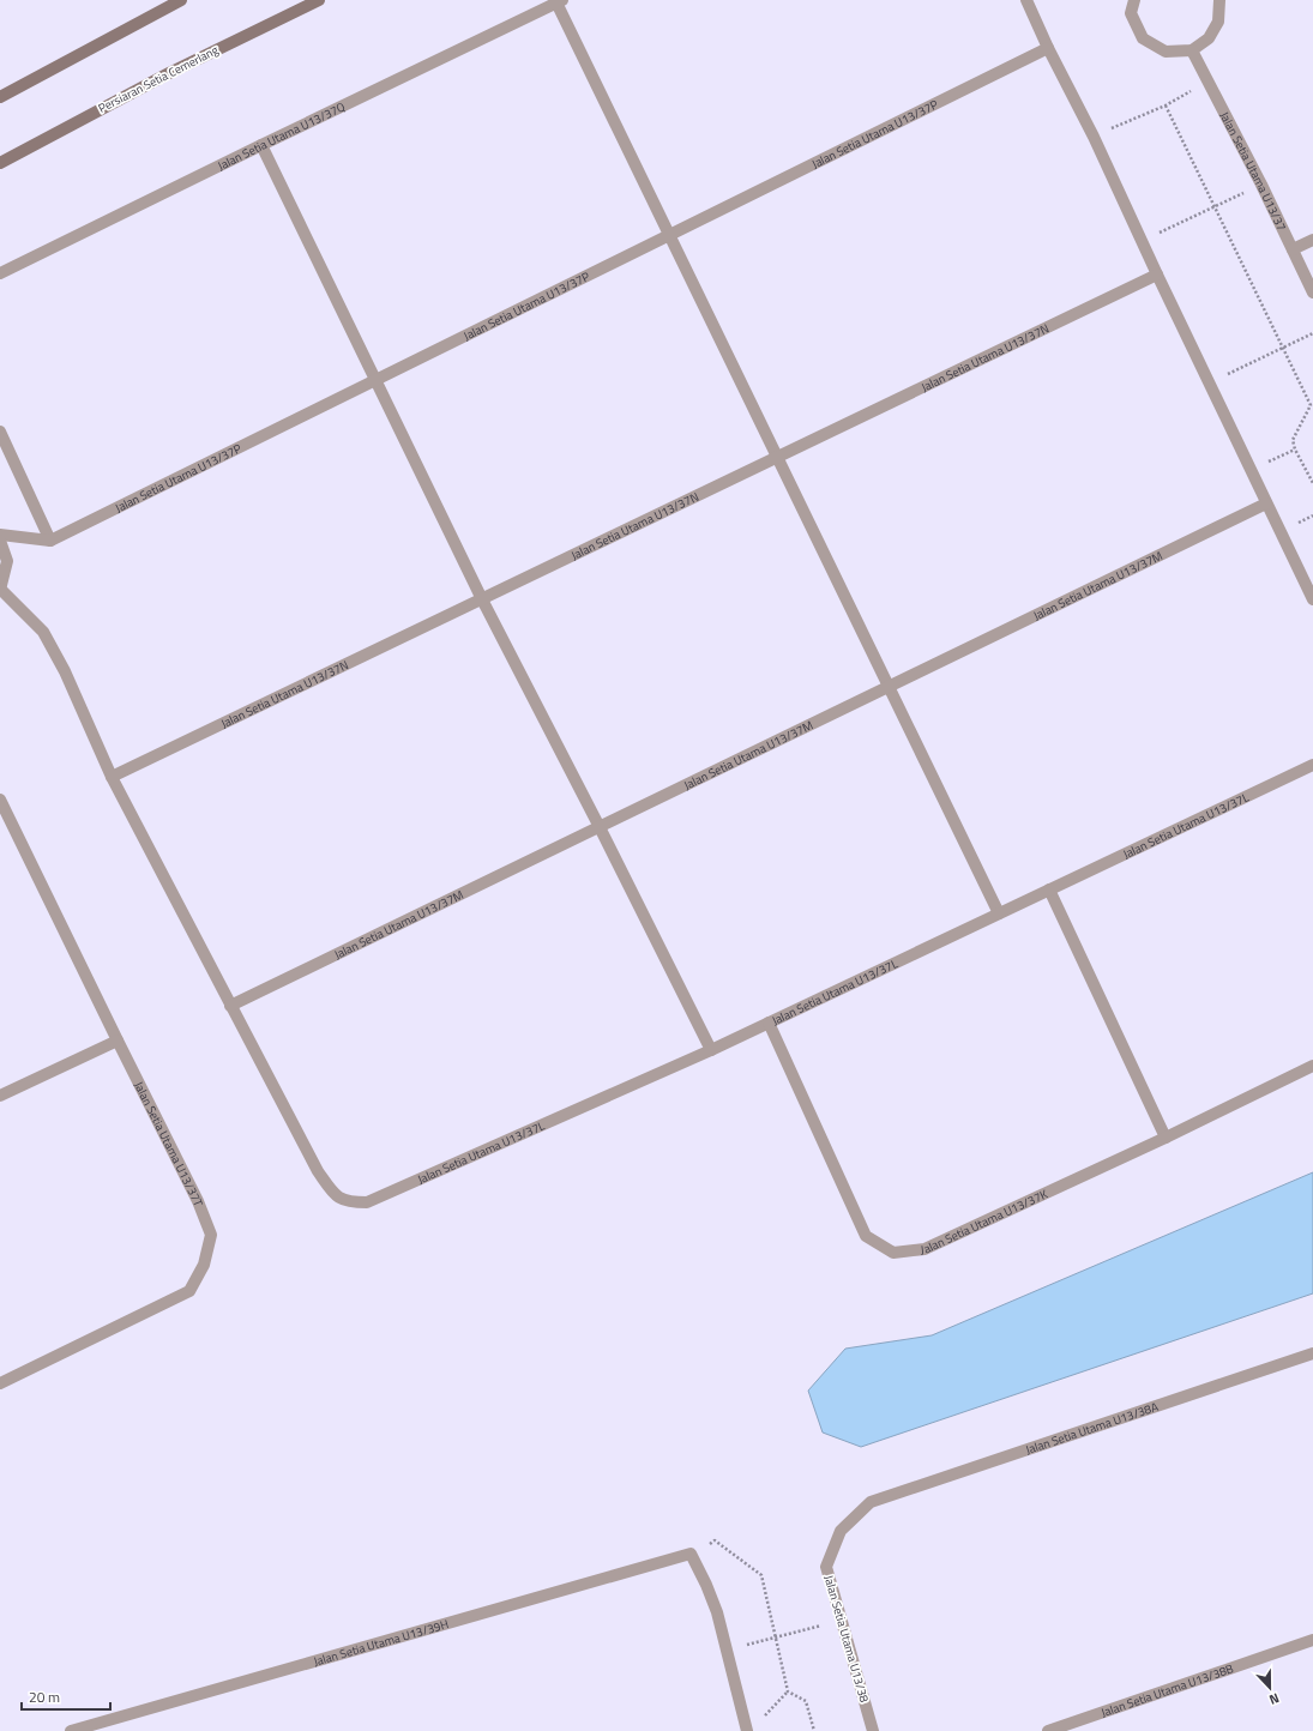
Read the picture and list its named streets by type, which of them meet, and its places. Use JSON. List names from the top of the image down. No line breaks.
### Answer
{"streets":{"street":["Persiaran Setia Cemerlang","Jalan Setia Utama U13/37P","Jalan Setia Utama U13/37Q","Jalan Setia Utama U13/37","Jalan Setia Utama U13/37N","Jalan Setia Utama U13/37M","Jalan Setia Utama U13/37L","Jalan Setia Utama U13/37T","Jalan Setia Utama U13/37K","Jalan Setia Utama U13/38A","Jalan Setia Utama U13/38","Jalan Setia Utama U13/39H","Jalan Setia Utama U13/38B"]},"crossings":[["Jalan Setia Utama U13/37M","Jalan Setia Utama U13/37L"],["Jalan Setia Utama U13/37L","Jalan Setia Utama U13/37K"],["Jalan Setia Utama U13/38A","Jalan Setia Utama U13/38"]],"scale_bar":"20 m","north":"bottom"}
